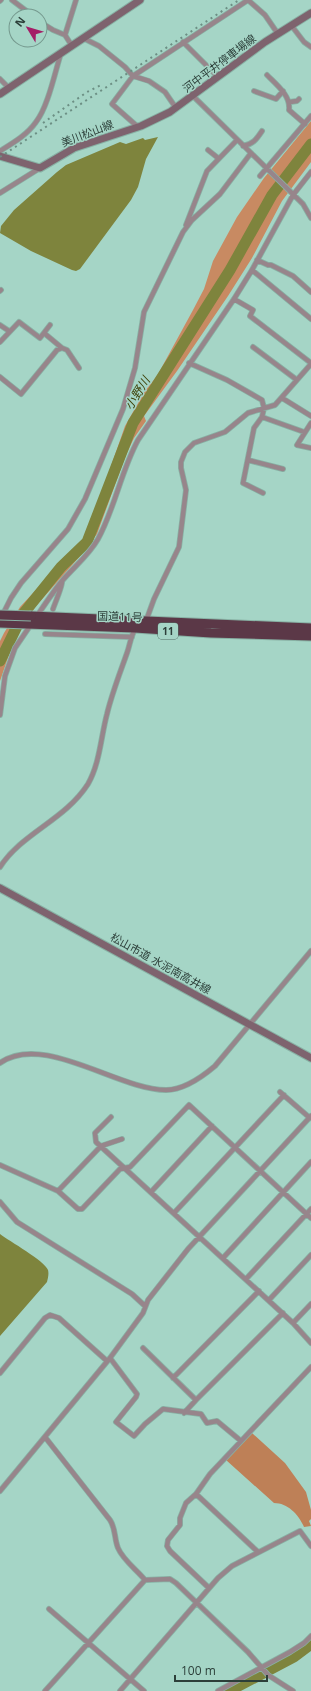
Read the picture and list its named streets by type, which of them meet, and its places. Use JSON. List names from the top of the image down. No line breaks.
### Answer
{"streets":{"highway":["国道11号","11"],"main road":["河中平井停車場線","美川松山線","松山市道 水泥南高井線"]},"crossings":[["河中平井停車場線","美川松山線"]],"water":["小野川"],"scale_bar":"100 m","north":"top left"}
